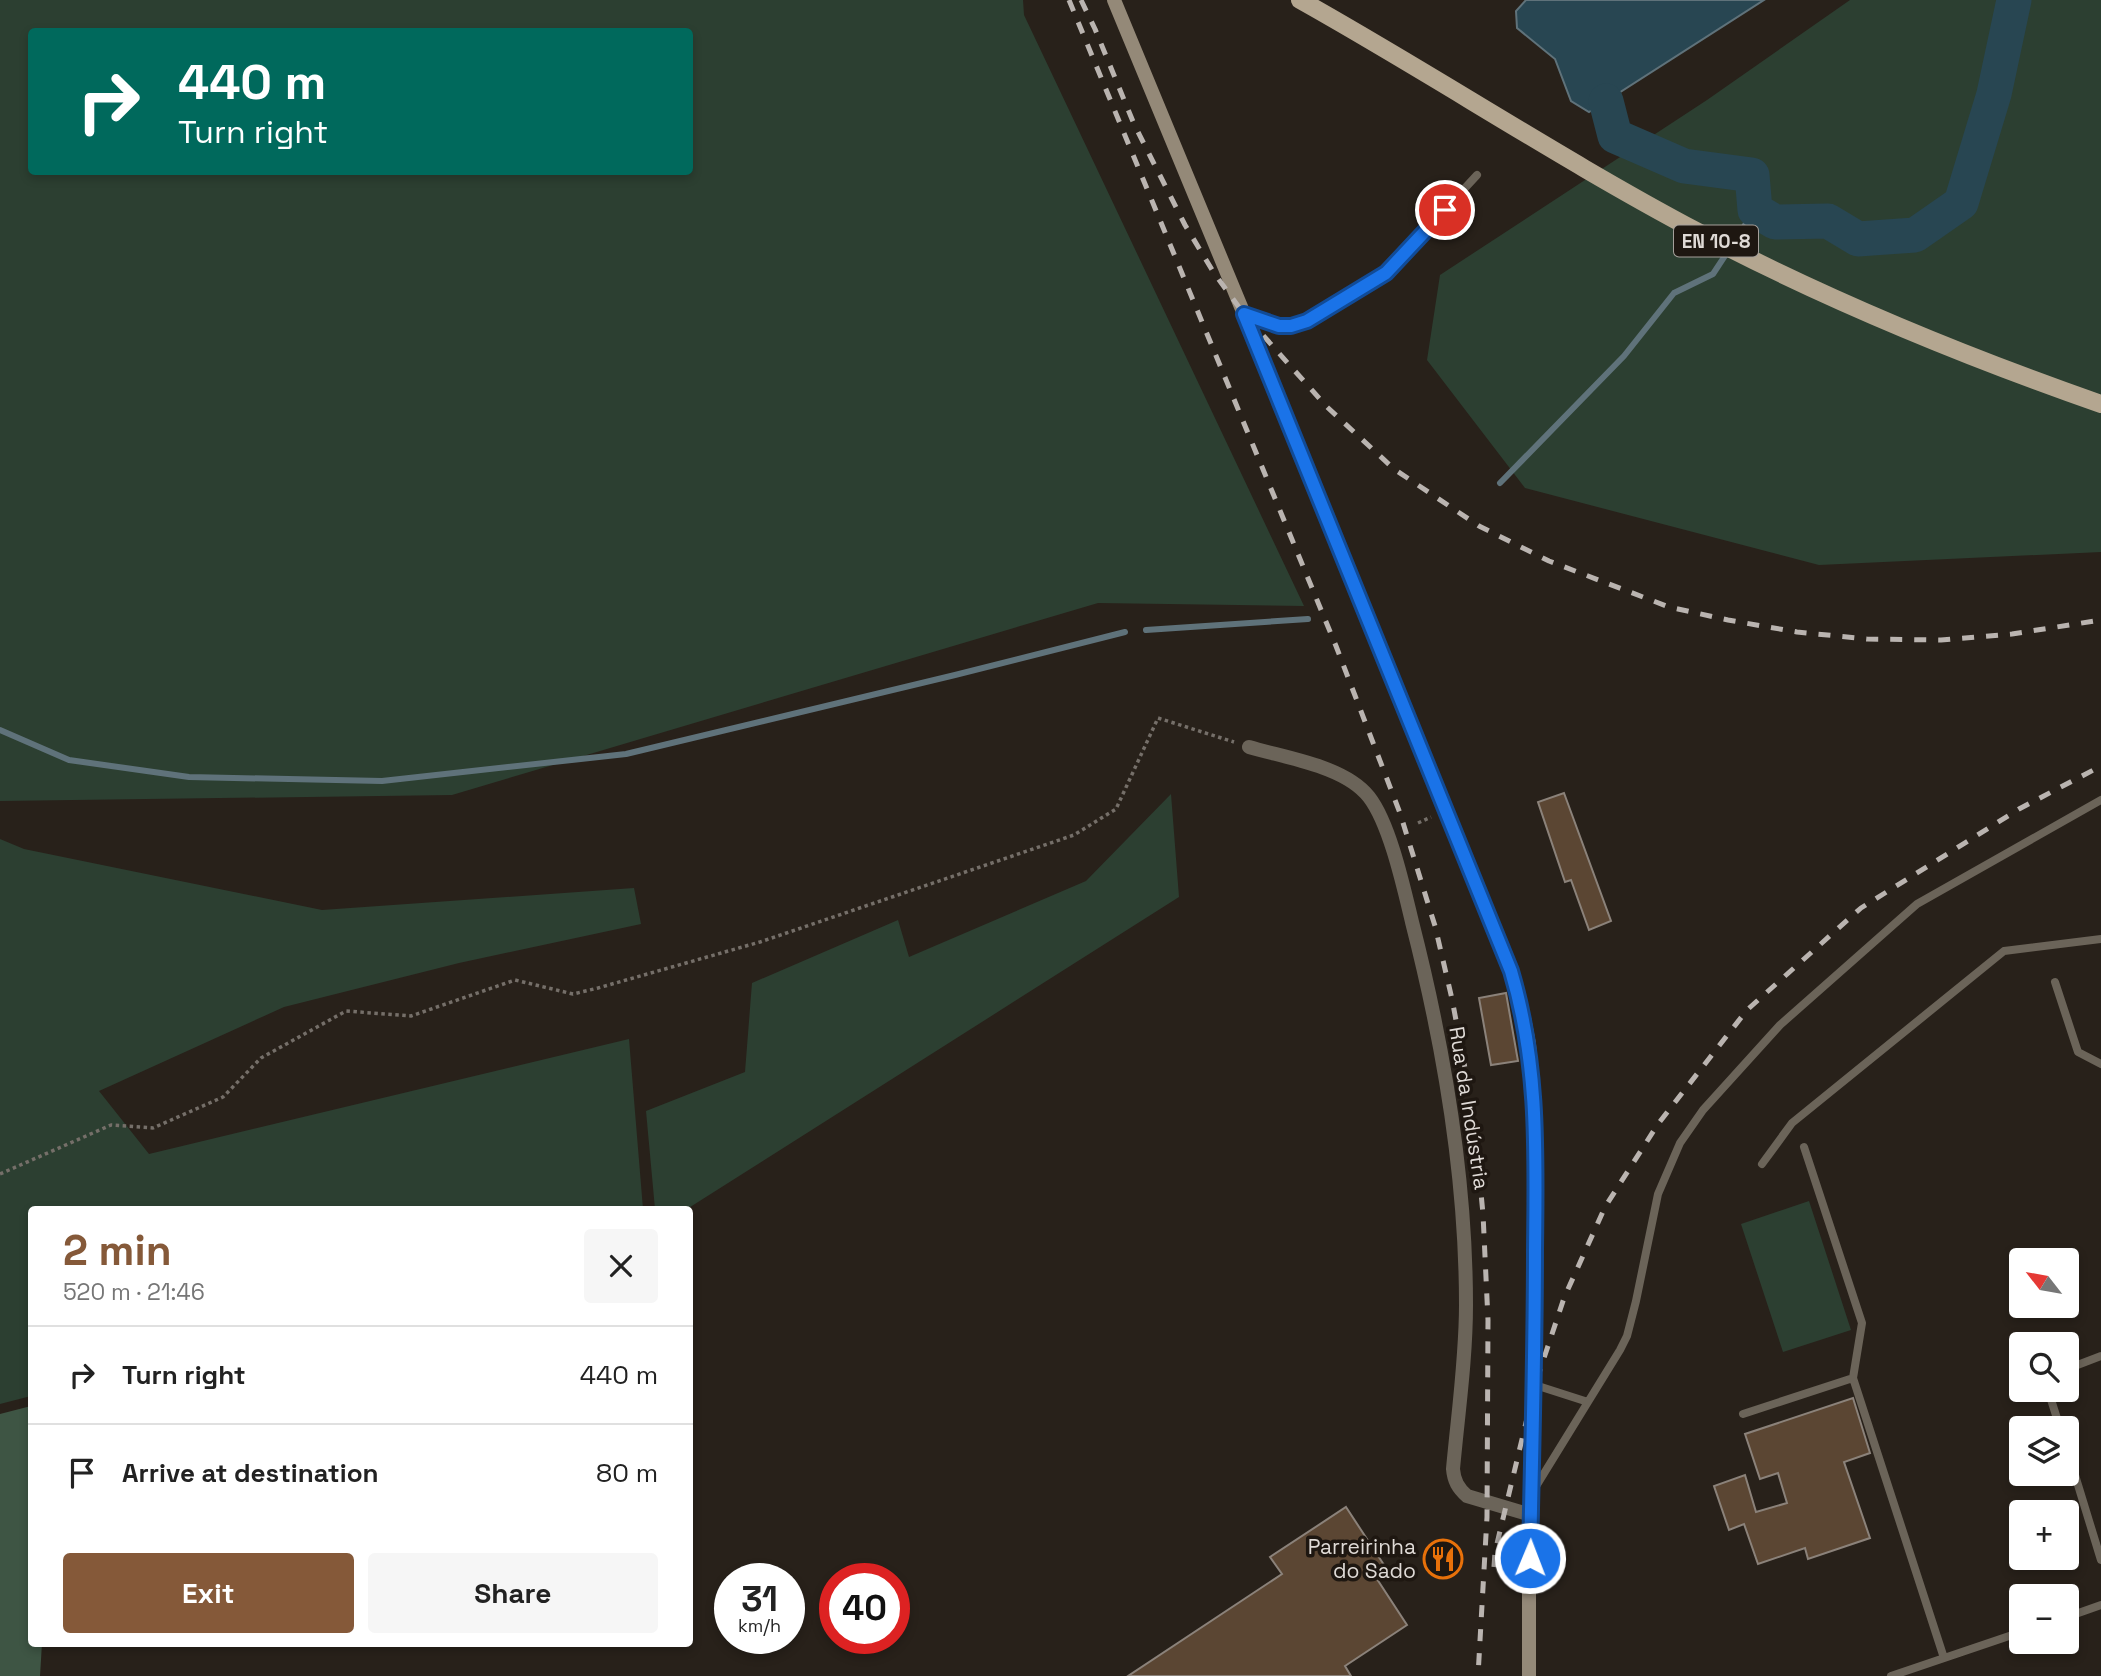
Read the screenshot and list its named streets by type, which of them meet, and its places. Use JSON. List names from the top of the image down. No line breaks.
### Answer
{"streets":{"main road":["EN 10-8"],"street":["Rua da Indústria"]},"places":{"restaurant":["Parreirinha do Sado"]},"north":"top left","page":{"turn":["440 m","Turn right"],"heading":["2 min","520 m · 21:46"],"map_buttons":["+","−"],"list":[{"name":"Turn right","value":"440 m"},{"name":"Arrive at destination","value":"80 m"}],"buttons":["Exit","Share"],"speed":"31 km/h","limit":"40"}}
